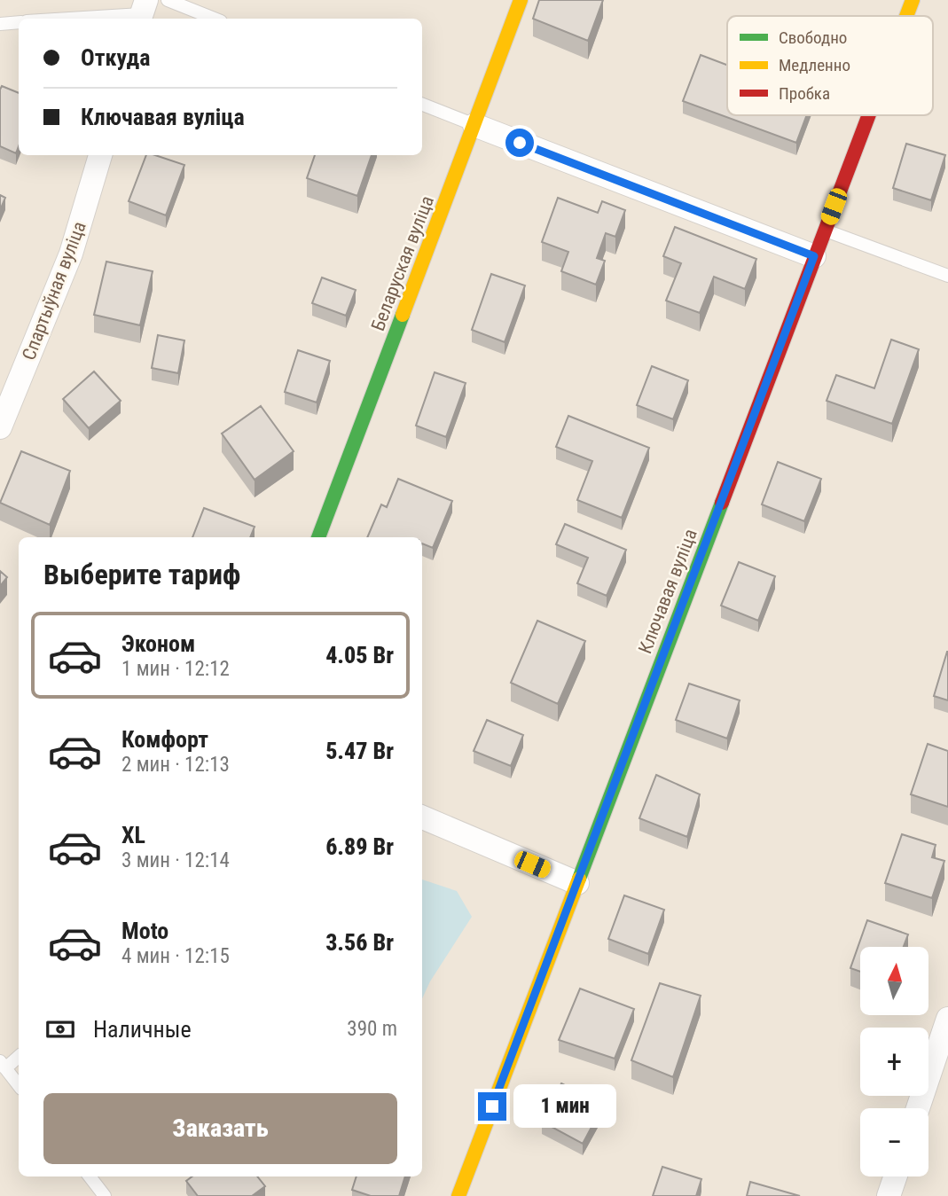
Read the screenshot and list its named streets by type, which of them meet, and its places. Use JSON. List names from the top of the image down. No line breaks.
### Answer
{"streets":{"street":["Беларуская вуліца","Спартыўная вуліца","Ключавая вуліца"]},"legend":["Свободно","Медленно","Пробка"],"north":"top","page":{"banner":["Откуда","Ключавая вуліца"],"heading":"Выберите тариф","list":[{"name":"Эконом","note":"1 мин · 12:12","value":"4.05 Br"},{"name":"Комфорт","note":"2 мин · 12:13","value":"5.47 Br"},{"name":"XL","note":"3 мин · 12:14","value":"6.89 Br"},{"name":"Moto","note":"4 мин · 12:15","value":"3.56 Br"}],"map_buttons":["+","−"],"pay":["Наличные","390 m"],"buttons":"Заказать","bubble":"1 мин"}}
